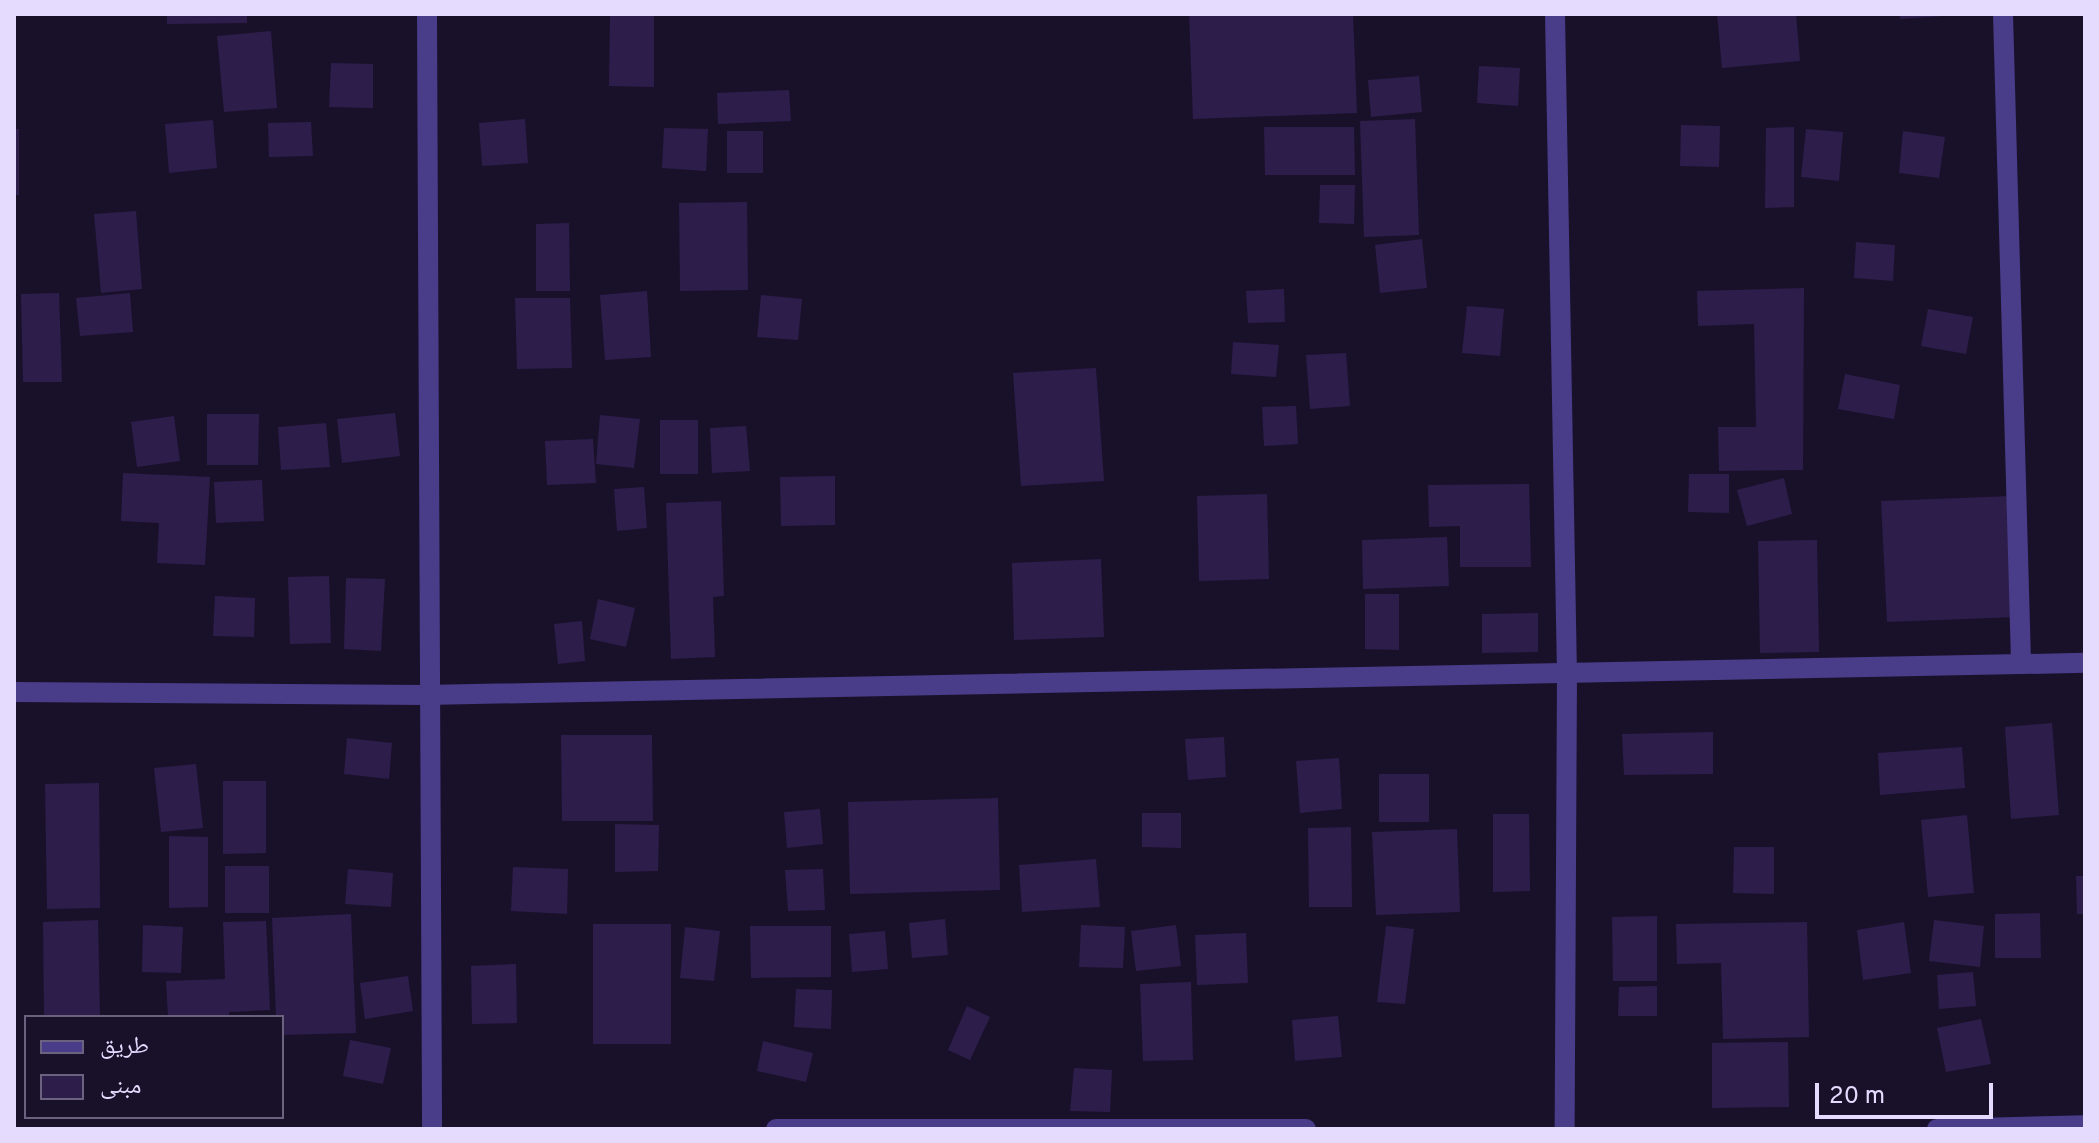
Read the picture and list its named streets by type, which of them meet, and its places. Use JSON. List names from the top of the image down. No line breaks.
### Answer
{"legend":["طريق","مبنى"],"scale_bar":"20 m"}
